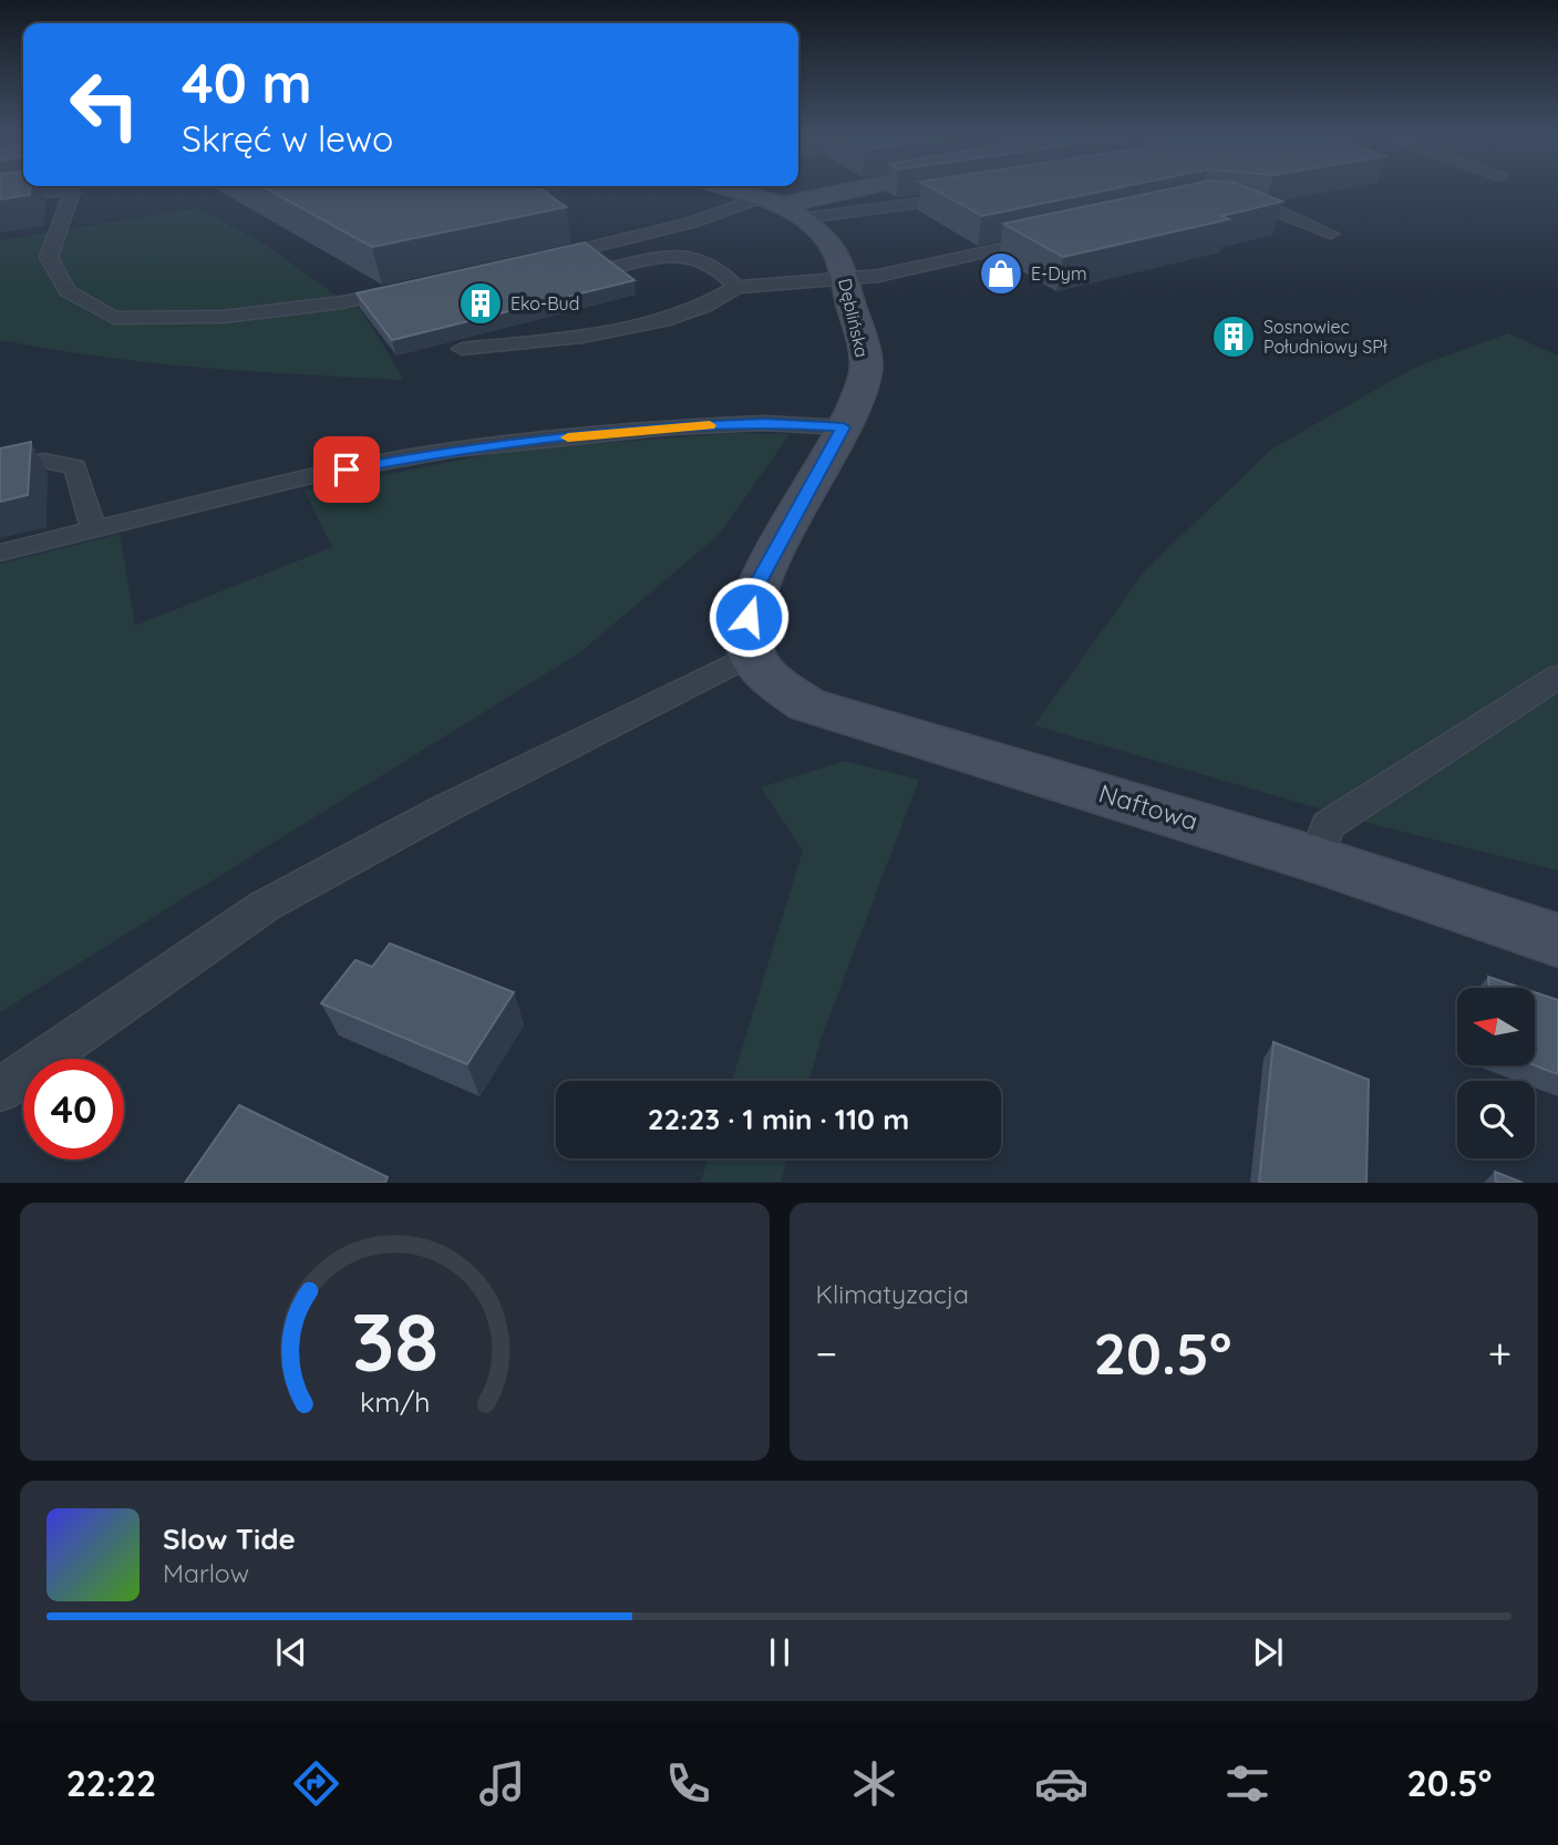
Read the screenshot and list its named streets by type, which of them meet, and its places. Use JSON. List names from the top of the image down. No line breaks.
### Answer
{"streets":{"street":["Dęblińska","Naftowa"]},"crossings":[["Dęblińska","Naftowa"]],"places":{"shop":["E-Dym"],"building":["Eko-Bud","Sosnowiec Południowy SPł"]},"north":"left","page":{"turn":["40 m","Skręć w lewo"],"limit":"40","trip":"22:23 · 1 min · 110 m","tile":"Klimatyzacja","heat":["−","20.5°","+"],"song":["Slow Tide","Marlow"],"tabs":["22:22","20.5°"],"gauge":["38","km/h"]}}
